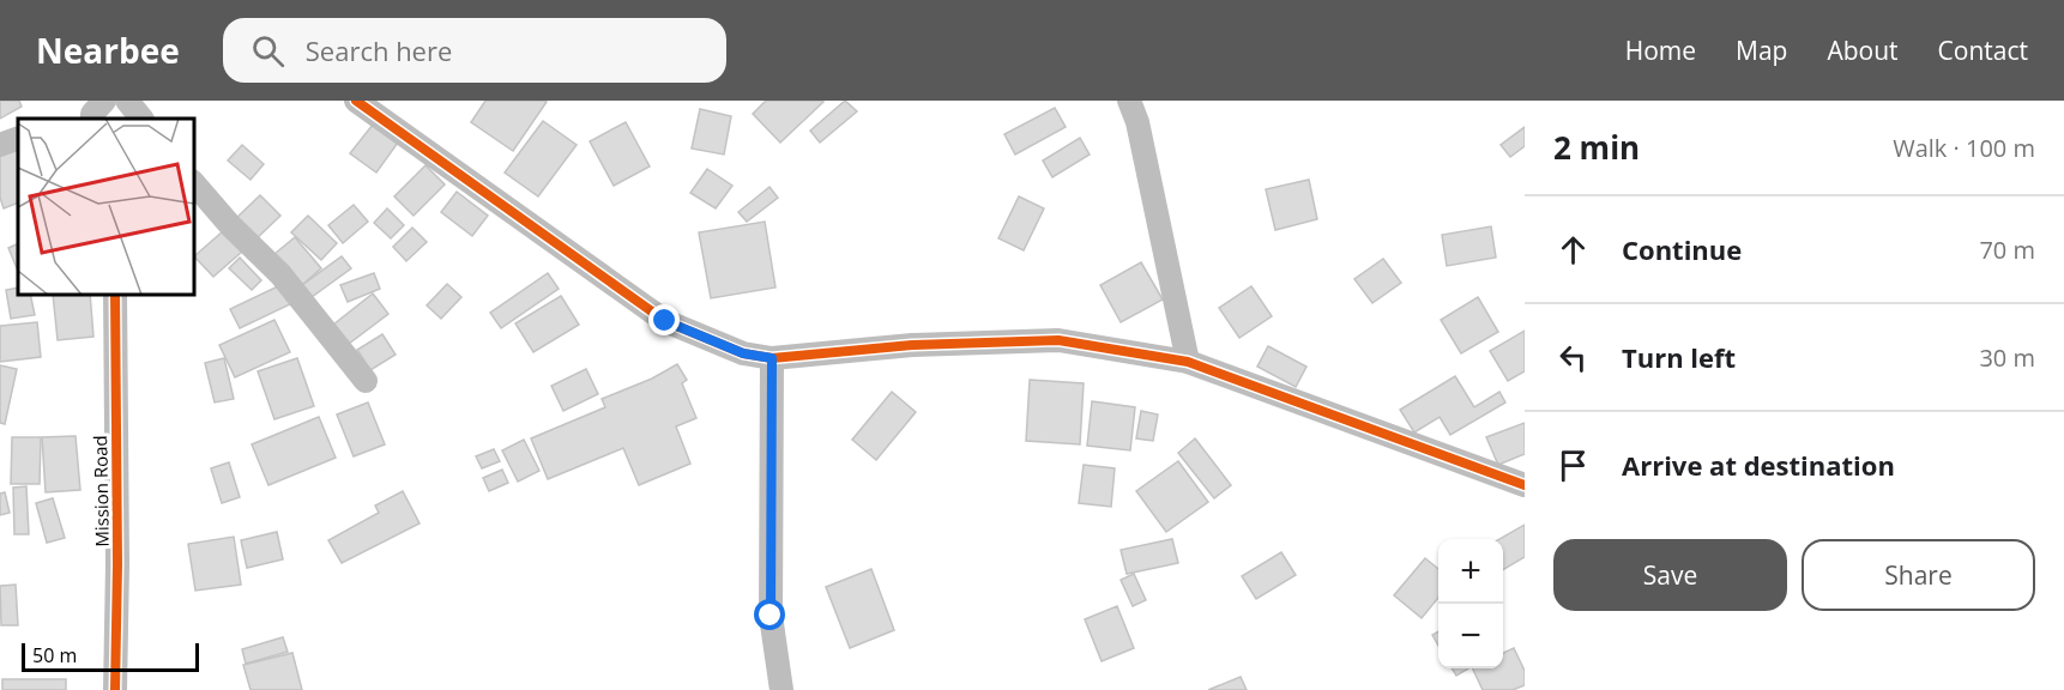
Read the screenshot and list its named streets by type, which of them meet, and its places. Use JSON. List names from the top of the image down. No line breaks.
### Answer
{"streets":{"street":["Mission Road"]},"scale_bar":"50 m","page":{"header":"Nearbee","search":"Search here","nav":["Home","Map","About","Contact"],"heading":["2 min","Walk · 100 m"],"list":[["Continue","70 m"],["Turn left","30 m"],"Arrive at destination"],"buttons":["Save","Share"],"map_buttons":["+","−"],"scale":"50 m"}}
